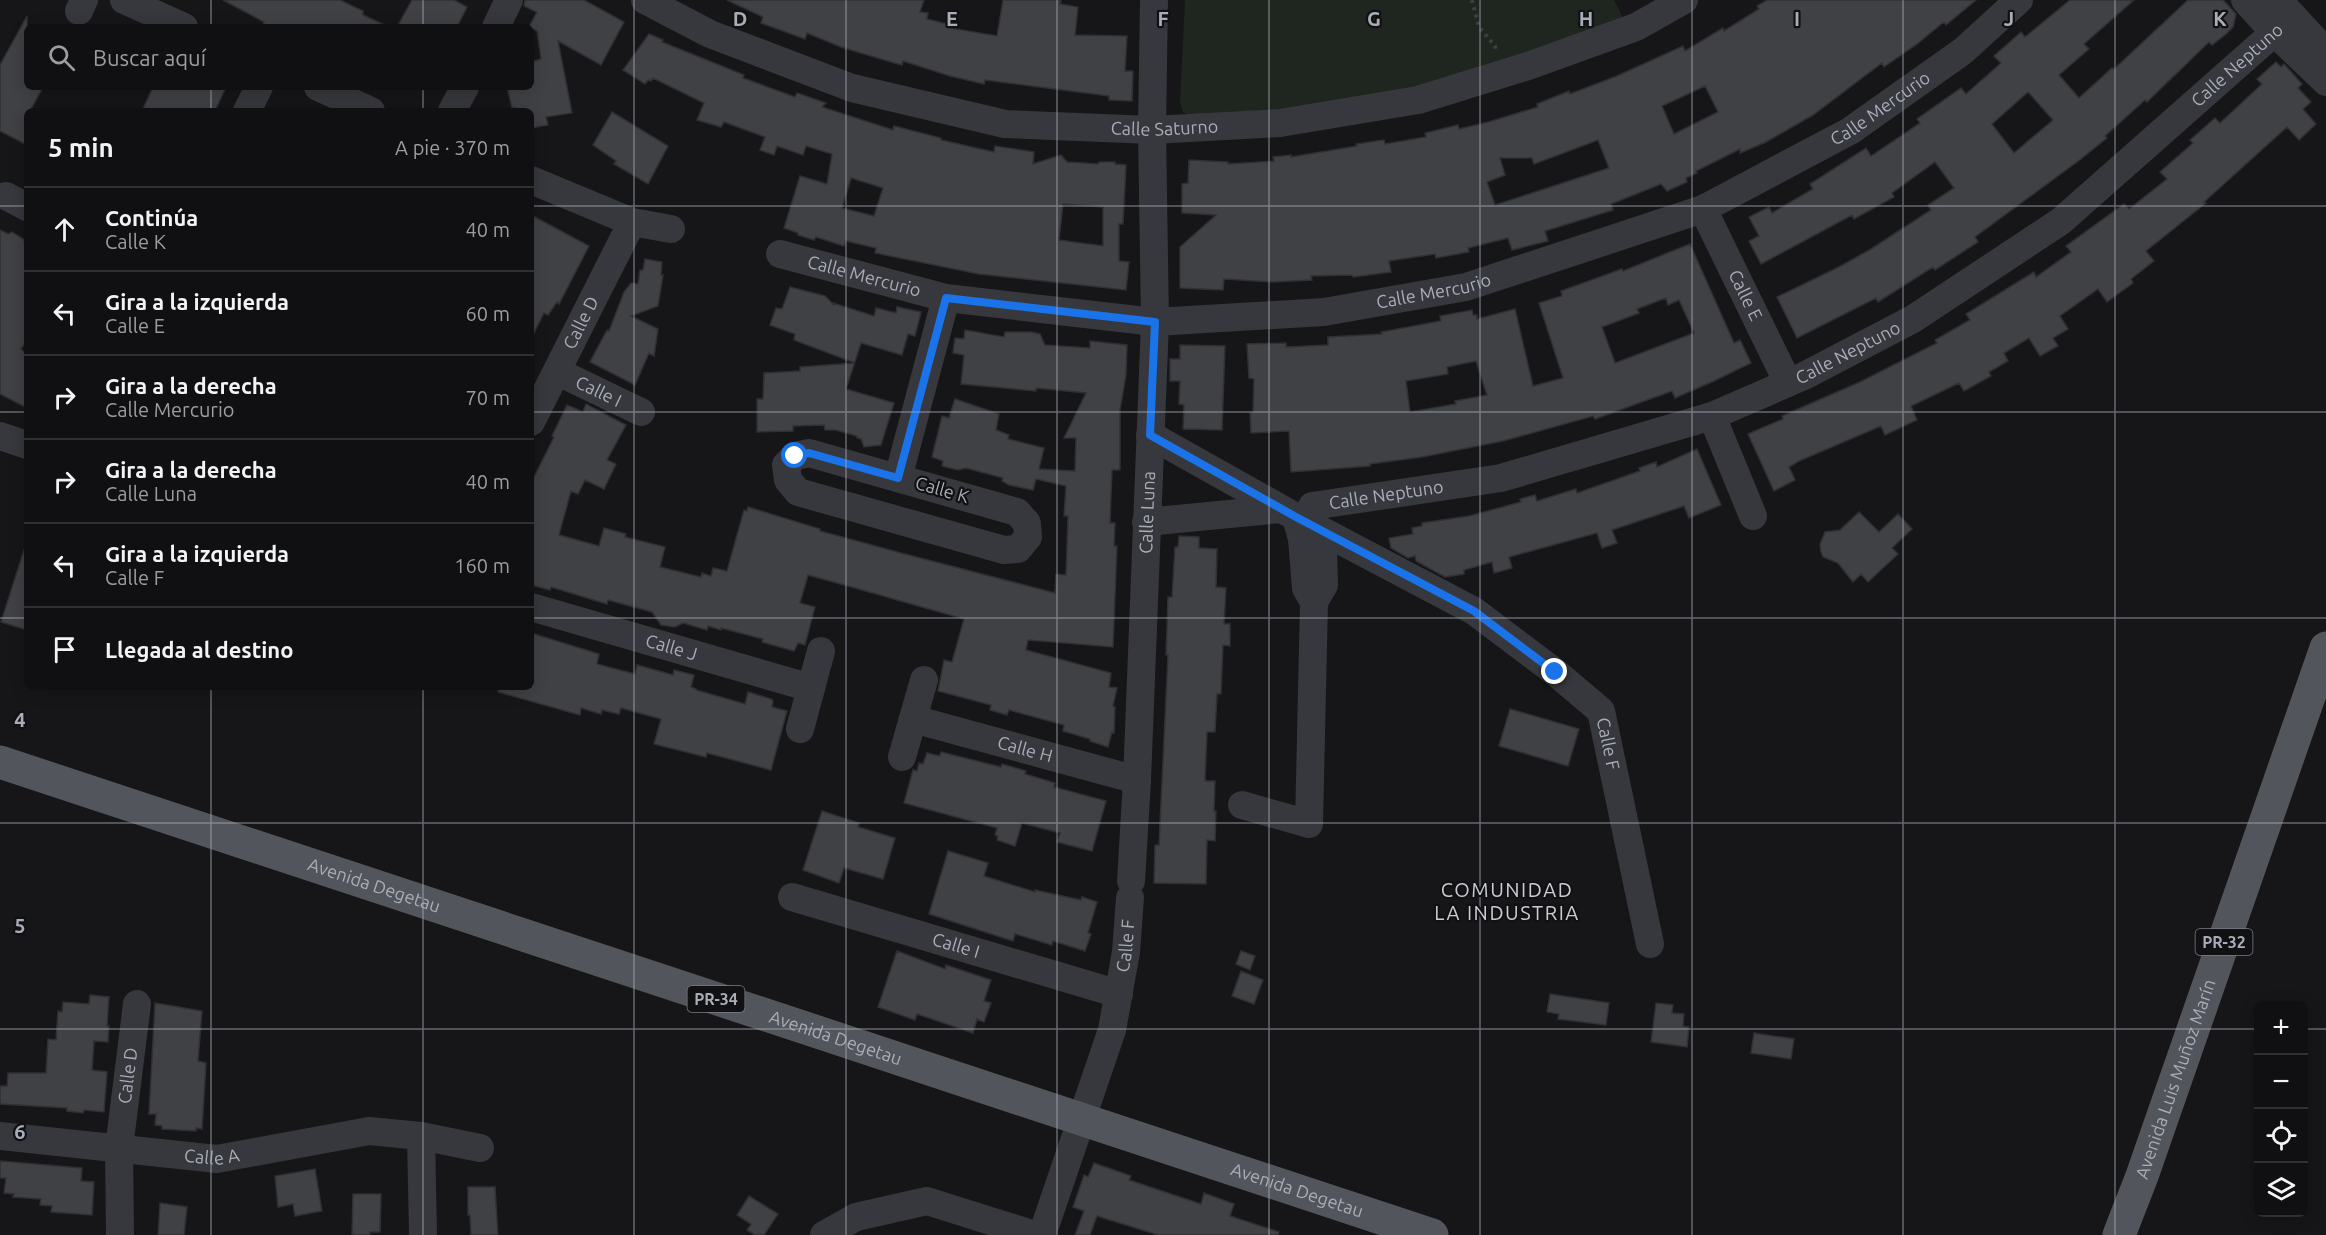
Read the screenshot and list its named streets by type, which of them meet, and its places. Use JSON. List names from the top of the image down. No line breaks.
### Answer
{"streets":{"main road":["Avenida Degetau","PR-32","PR-34","Avenida Luis Muñoz Marín"],"street":["Calle Neptuno","Calle Mercurio","Calle Saturno","Calle E","Calle D","Calle I","Calle K","Calle Luna","Calle J","Calle F","Calle H","Calle A"]},"crossings":[["Calle Neptuno","Calle E"],["Calle Neptuno","Calle Luna"],["Calle Neptuno","Calle F"],["Calle Mercurio","Calle E"],["Calle Mercurio","Calle Luna"],["Calle Saturno","Calle Luna"],["Calle D","Calle I"],["Calle D","Calle A"],["Calle I","Calle F"],["Calle Luna","Calle F"],["Calle Luna","Calle H"],["Calle F","Avenida Degetau"]],"districts":["COMUNIDAD LA INDUSTRIA"],"page":{"search":"Buscar aquí","heading":["5 min","A pie · 370 m"],"list":[["Continúa","Calle K","40 m"],["Gira a la izquierda","Calle E","60 m"],["Gira a la derecha","Calle Mercurio","70 m"],["Gira a la derecha","Calle Luna","40 m"],["Gira a la izquierda","Calle F","160 m"],"Llegada al destino"],"map_buttons":["+","−"]},"grid":{"columns":["D","E","F","G","H","I","J","K"],"rows":["4","5","6"]}}
